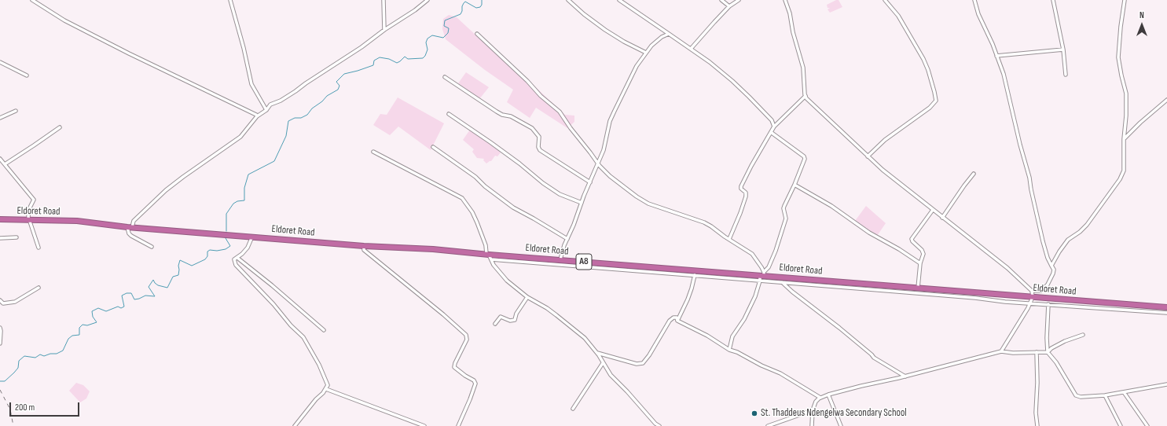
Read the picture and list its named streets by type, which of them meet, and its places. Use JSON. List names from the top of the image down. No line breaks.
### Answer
{"streets":{"highway":["Eldoret Road","A8"]},"places":["St. Thaddeus Ndengelwa Secondary School"],"scale_bar":"200 m","north":"top"}
